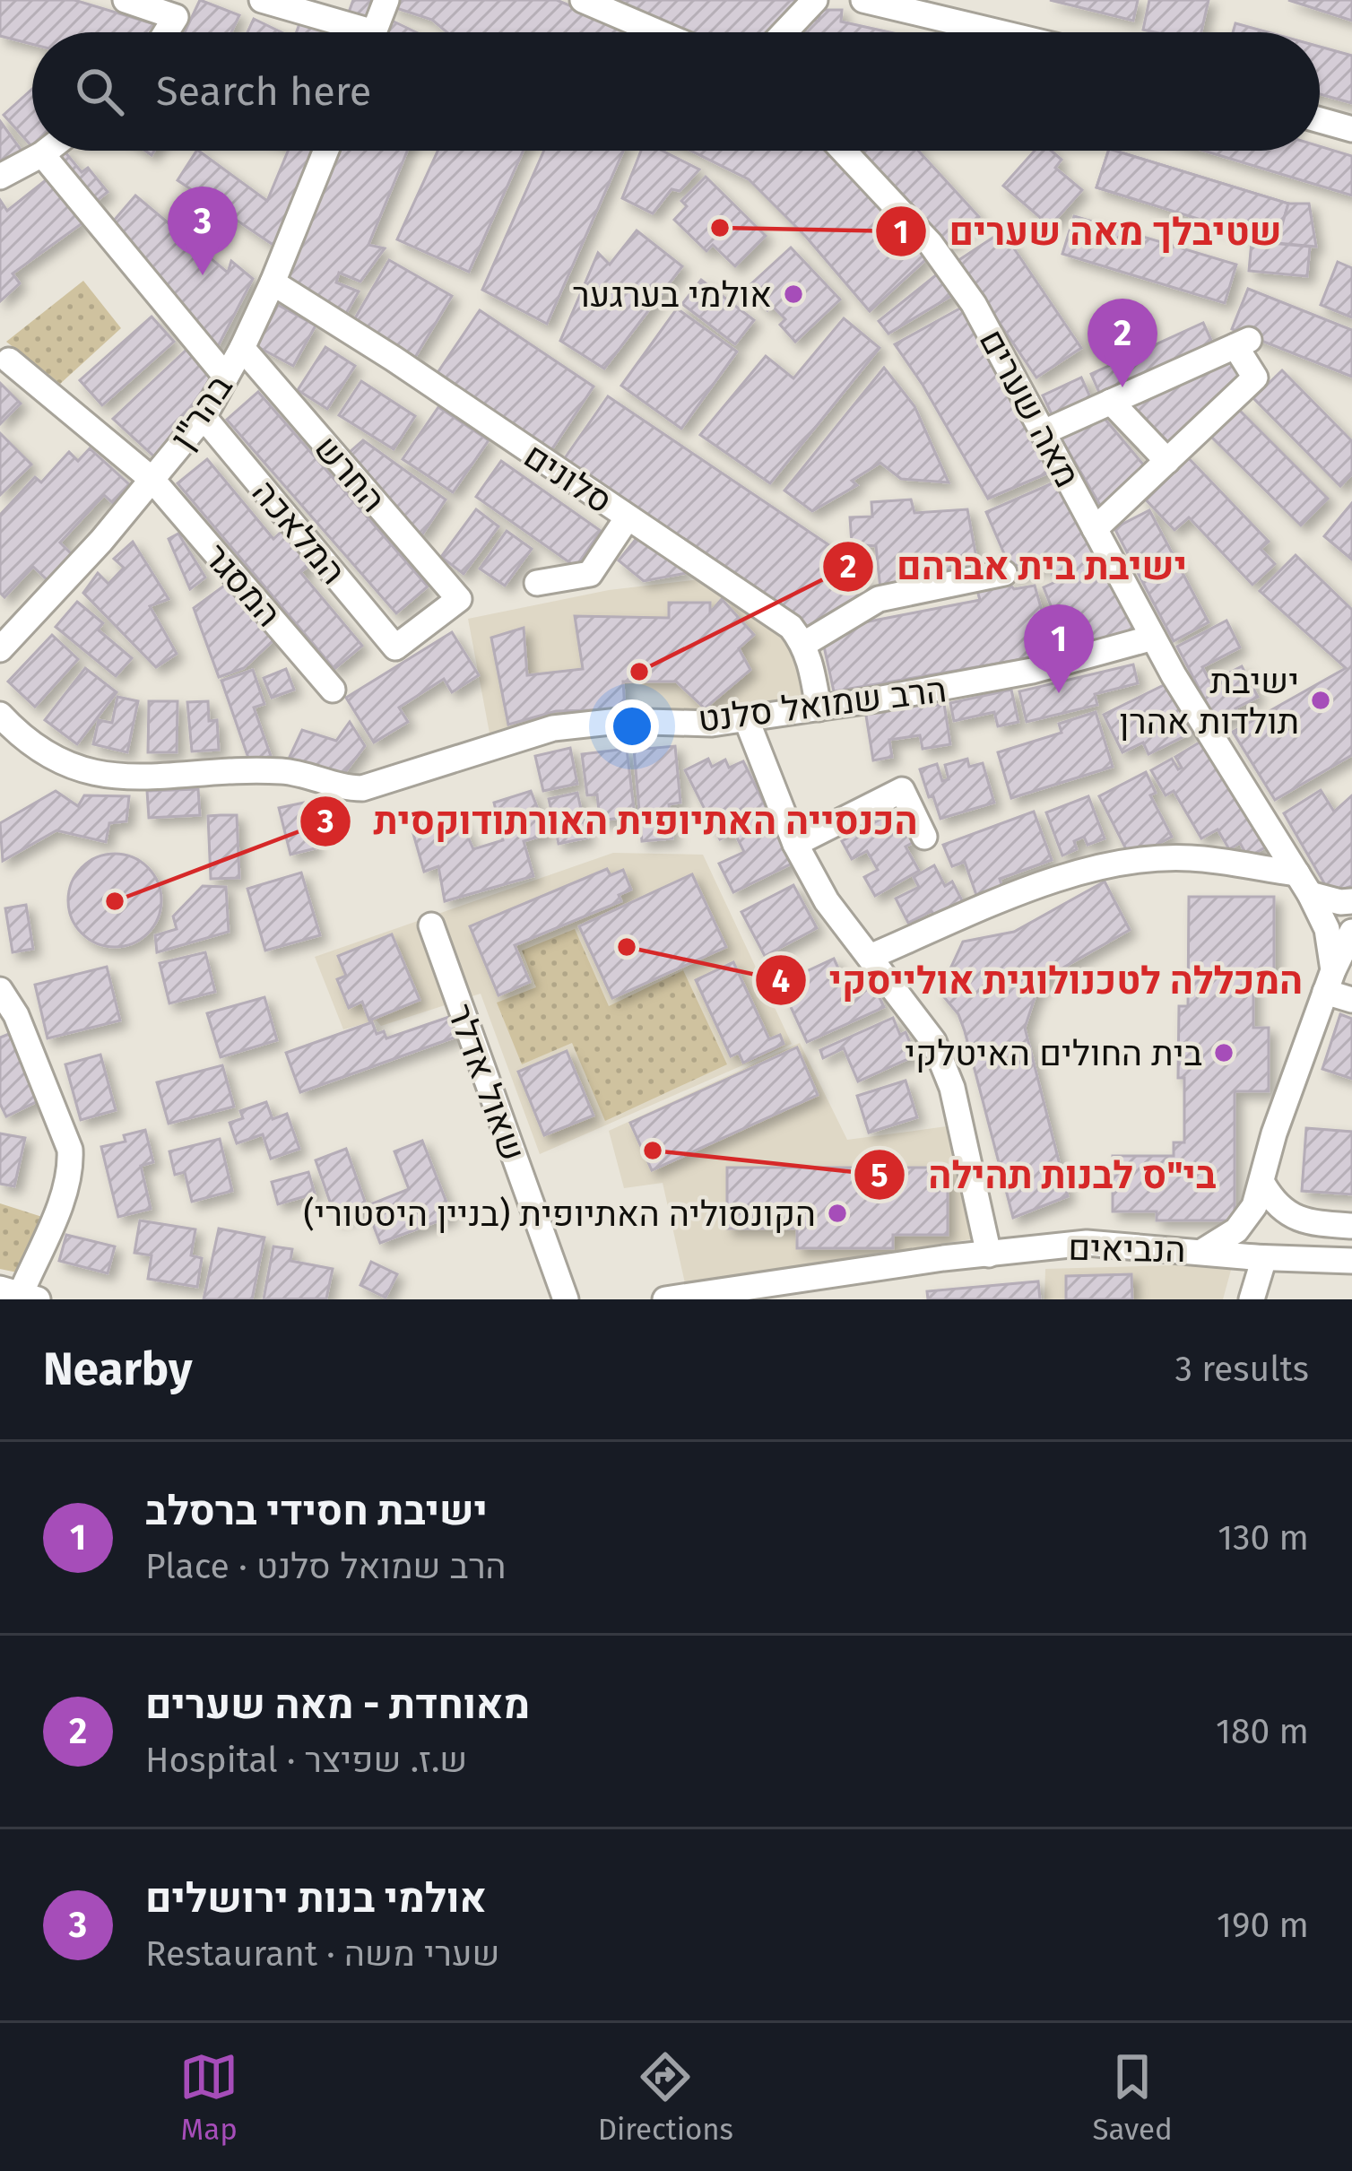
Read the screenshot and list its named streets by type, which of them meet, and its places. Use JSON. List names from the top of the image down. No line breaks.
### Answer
{"streets":{"street":["מאה שערים","בהר\"ן","החרש","סלונים","המלאכה","המסגר","הרב שמואל סלנט","שאול אדלר","הנביאים"]},"crossings":[["מאה שערים","הרב שמואל סלנט"],["בהר\"ן","החרש"],["בהר\"ן","סלונים"],["בהר\"ן","המלאכה"],["בהר\"ן","המסגר"],["החרש","המלאכה"]],"places":["שטיבלך מאה שערים","אולמי בערגער","ישיבת בית אברהם","ישיבת תולדות אהרן","הכנסייה האתיופית האורתודוקסית","המכללה לטכנולוגית אולייסקי","בית החולים האיטלקי","בי\"ס לבנות תהילה","הקונסוליה האתיופית (בניין היסטורי)"],"page":{"search":"Search here","pins":["3","2","1"],"heading":["Nearby","3 results"],"list":[{"mark":"1","name":"ישיבת חסידי ברסלב","note":"Place · הרב שמואל סלנט","value":"130 m"},{"mark":"2","name":"מאוחדת - מאה שערים","note":"Hospital · ש.ז. שפיצר","value":"180 m"},{"mark":"3","name":"אולמי בנות ירושלים","note":"Restaurant · שערי משה","value":"190 m"}],"nav":["Map","Directions","Saved"]}}
